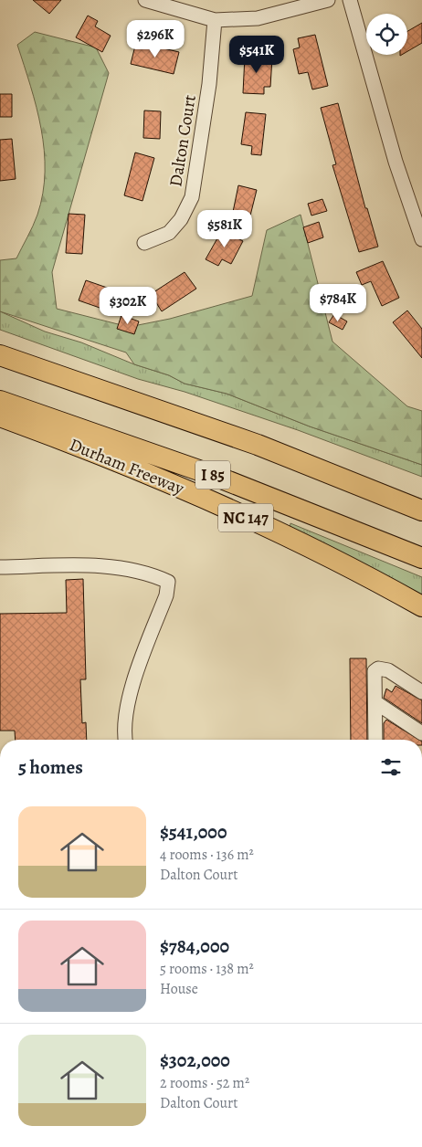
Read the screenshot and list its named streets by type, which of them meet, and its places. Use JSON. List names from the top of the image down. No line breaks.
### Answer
{"streets":{"highway":["Durham Freeway","I 85","NC 147"],"street":["Dalton Court"]},"page":{"price":["$296K","$541K","$581K","$784K","$302K"],"heading":"5 homes","list":[{"name":"$541,000","note":"4 rooms · 136 m² · Dalton Court"},{"name":"$784,000","note":"5 rooms · 138 m² · House"},{"name":"$302,000","note":"2 rooms · 52 m² · Dalton Court"}]}}
